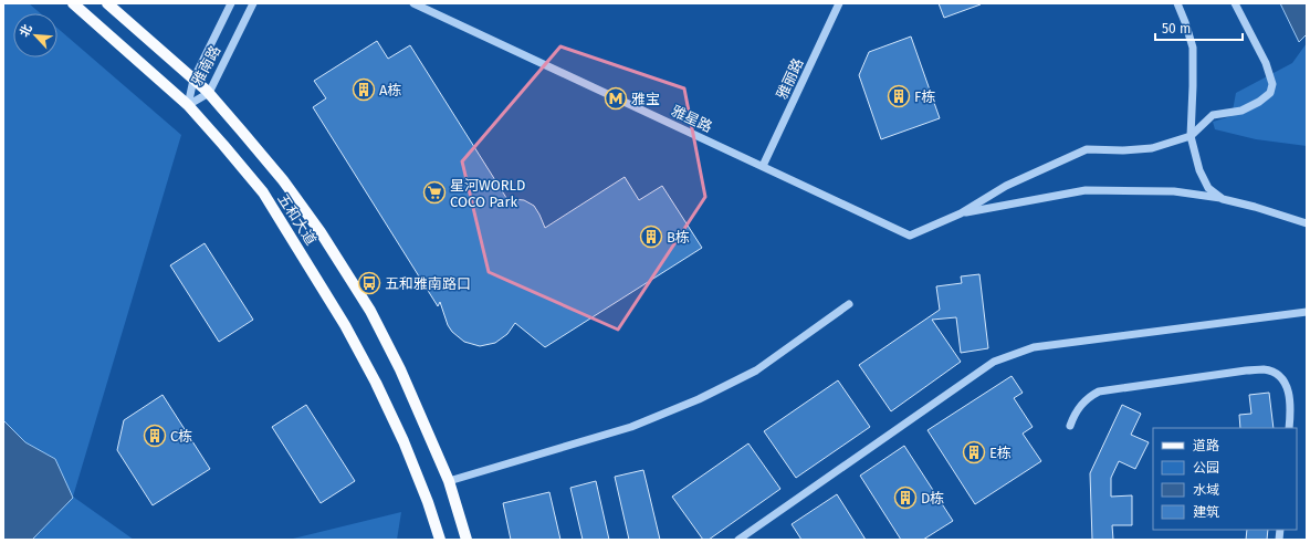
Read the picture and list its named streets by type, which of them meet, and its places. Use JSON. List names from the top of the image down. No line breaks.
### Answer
{"streets":{"main road":["五和大道"],"street":["雅南路","雅丽路","雅星路"]},"crossings":[["雅南路","五和大道"],["雅丽路","雅星路"]],"places":{"building":["A栋","F栋","B栋","C栋","E栋","D栋"],"metro station":["雅宝"],"supermarket":["星河WORLD COCO Park"],"bus stop":["五和雅南路口"]},"legend":["道路","公园","水域","建筑"],"scale_bar":"50 m","north":"top left"}
